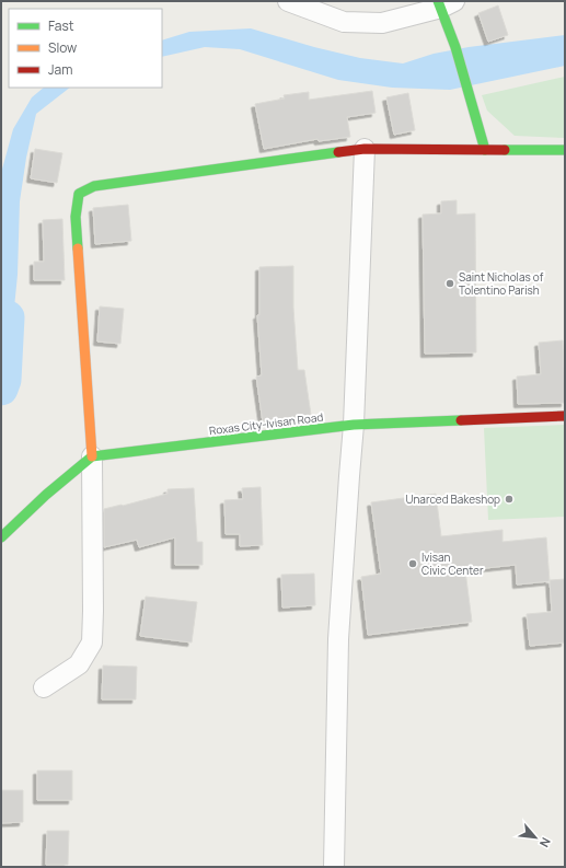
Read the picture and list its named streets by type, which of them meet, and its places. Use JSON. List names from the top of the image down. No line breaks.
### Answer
{"streets":{"street":["Roxas City-Ivisan Road"]},"places":["Saint Nicholas of Tolentino Parish","Unarced Bakeshop","Ivisan Civic Center"],"legend":["Fast","Slow","Jam"],"north":"bottom right"}
